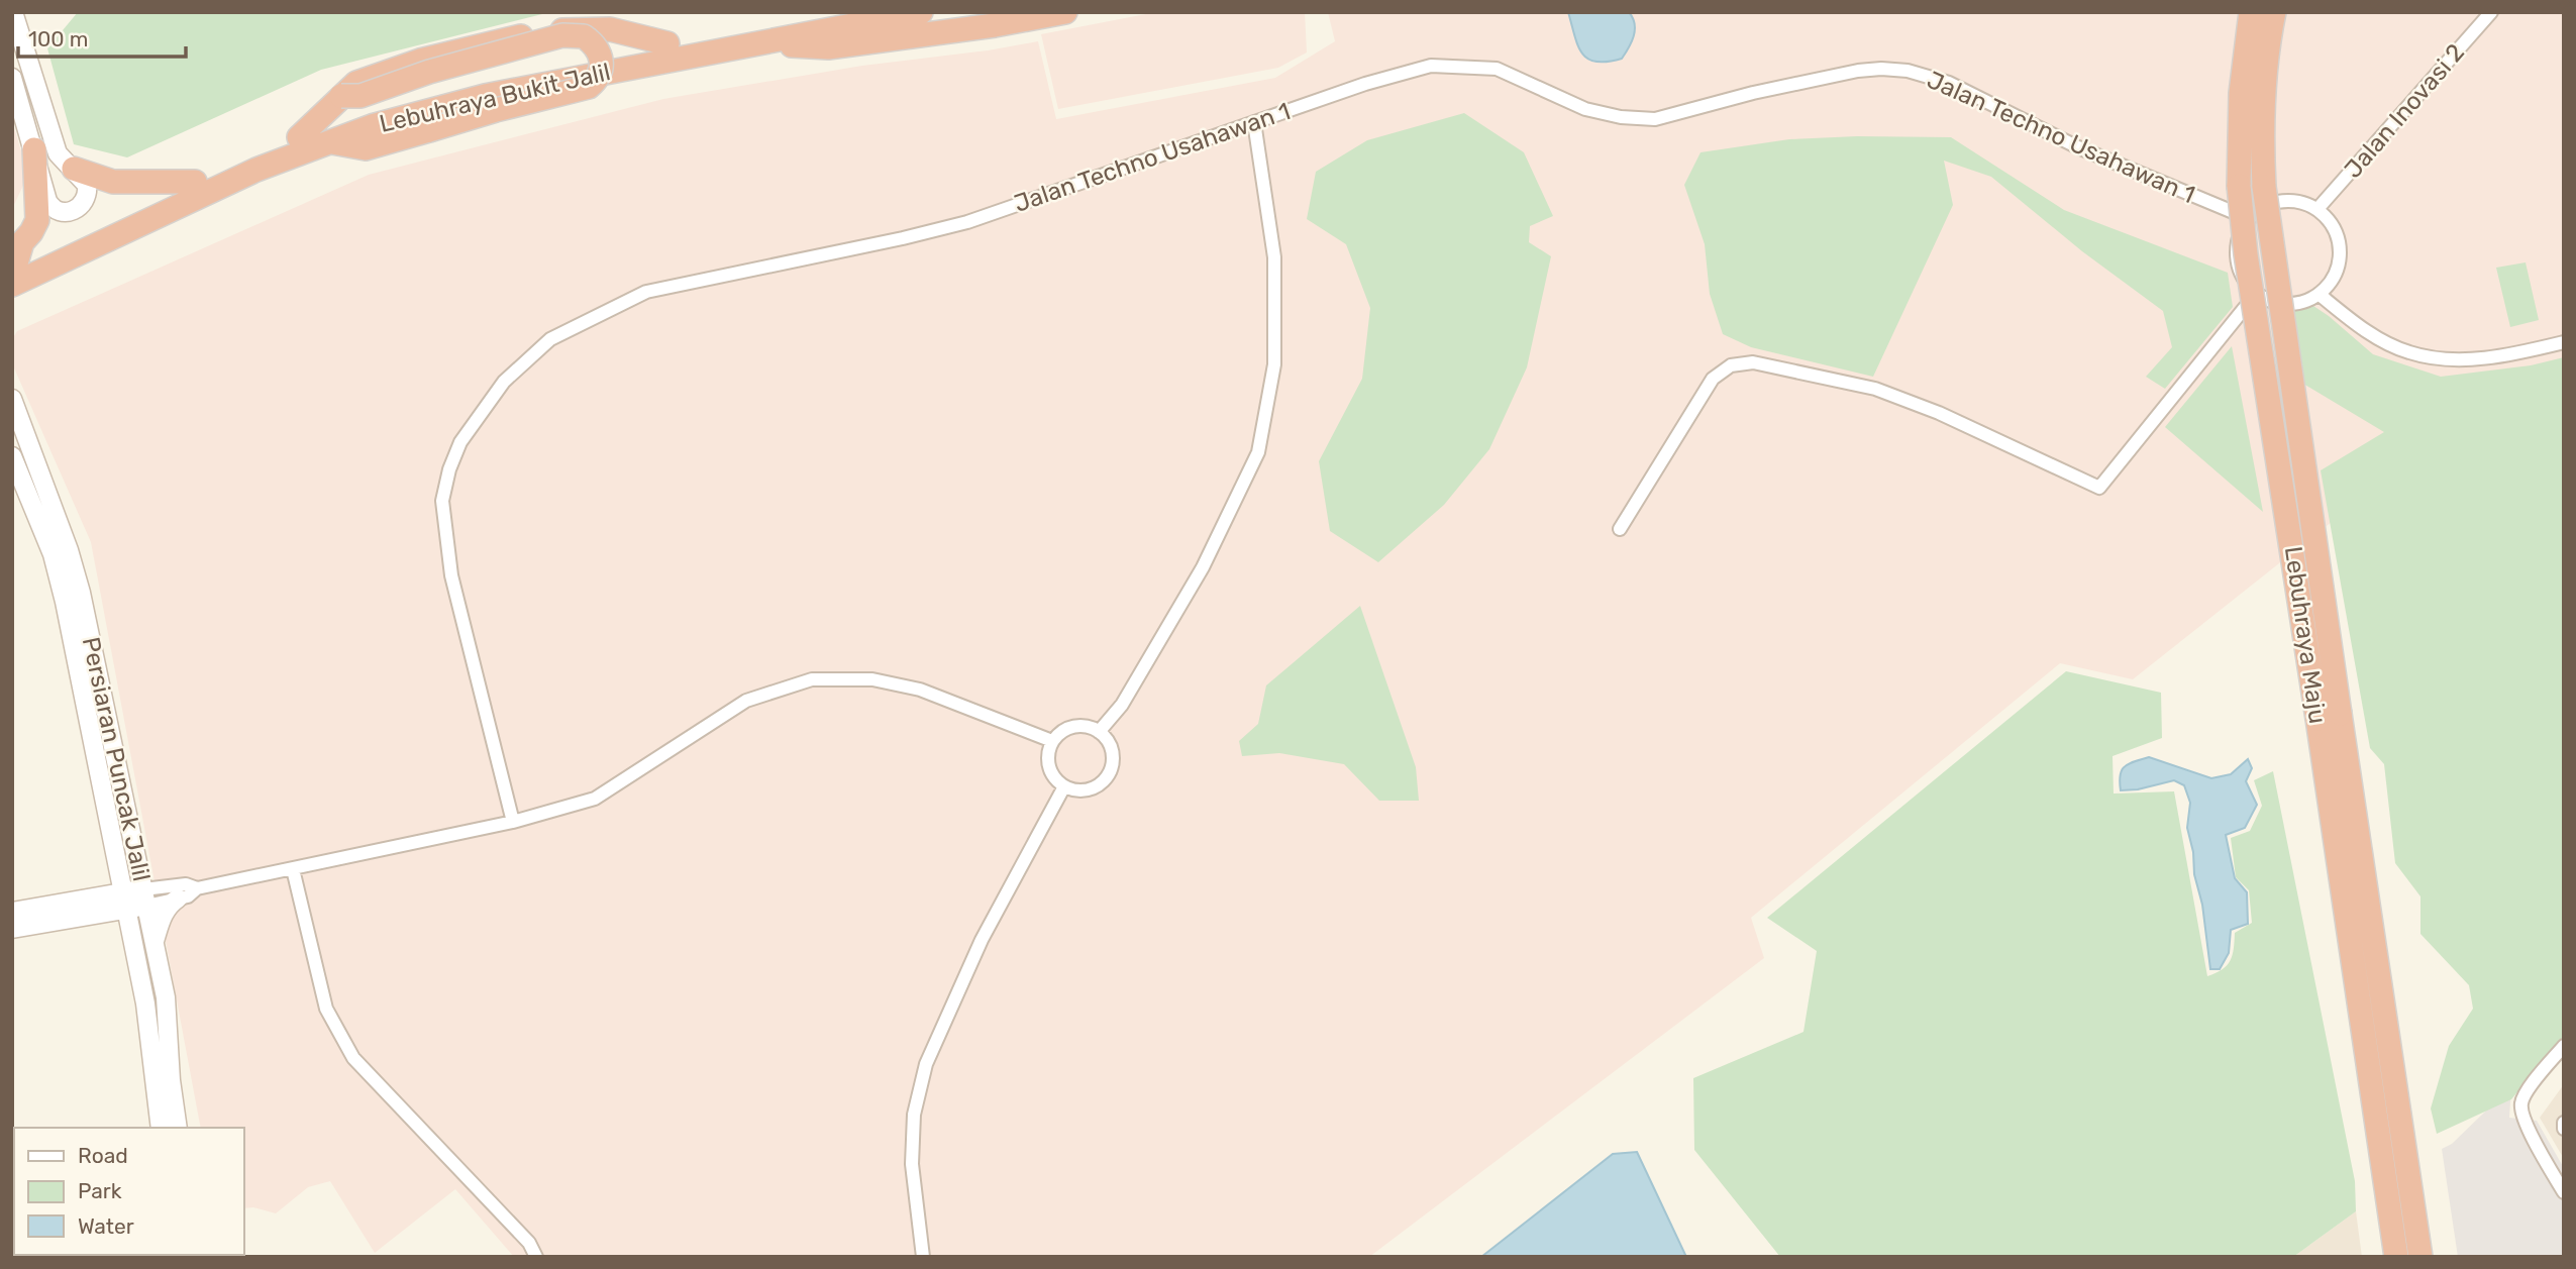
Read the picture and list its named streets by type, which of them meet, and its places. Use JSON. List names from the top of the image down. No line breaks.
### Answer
{"streets":{"highway":["Lebuhraya Bukit Jalil","Lebuhraya Maju"],"main road":["Persiaran Puncak Jalil"],"street":["Jalan Inovasi 2","Jalan Techno Usahawan 1"]},"crossings":[["Jalan Inovasi 2","Jalan Techno Usahawan 1"]],"legend":["Road","Park","Water"],"scale_bar":"100 m"}
